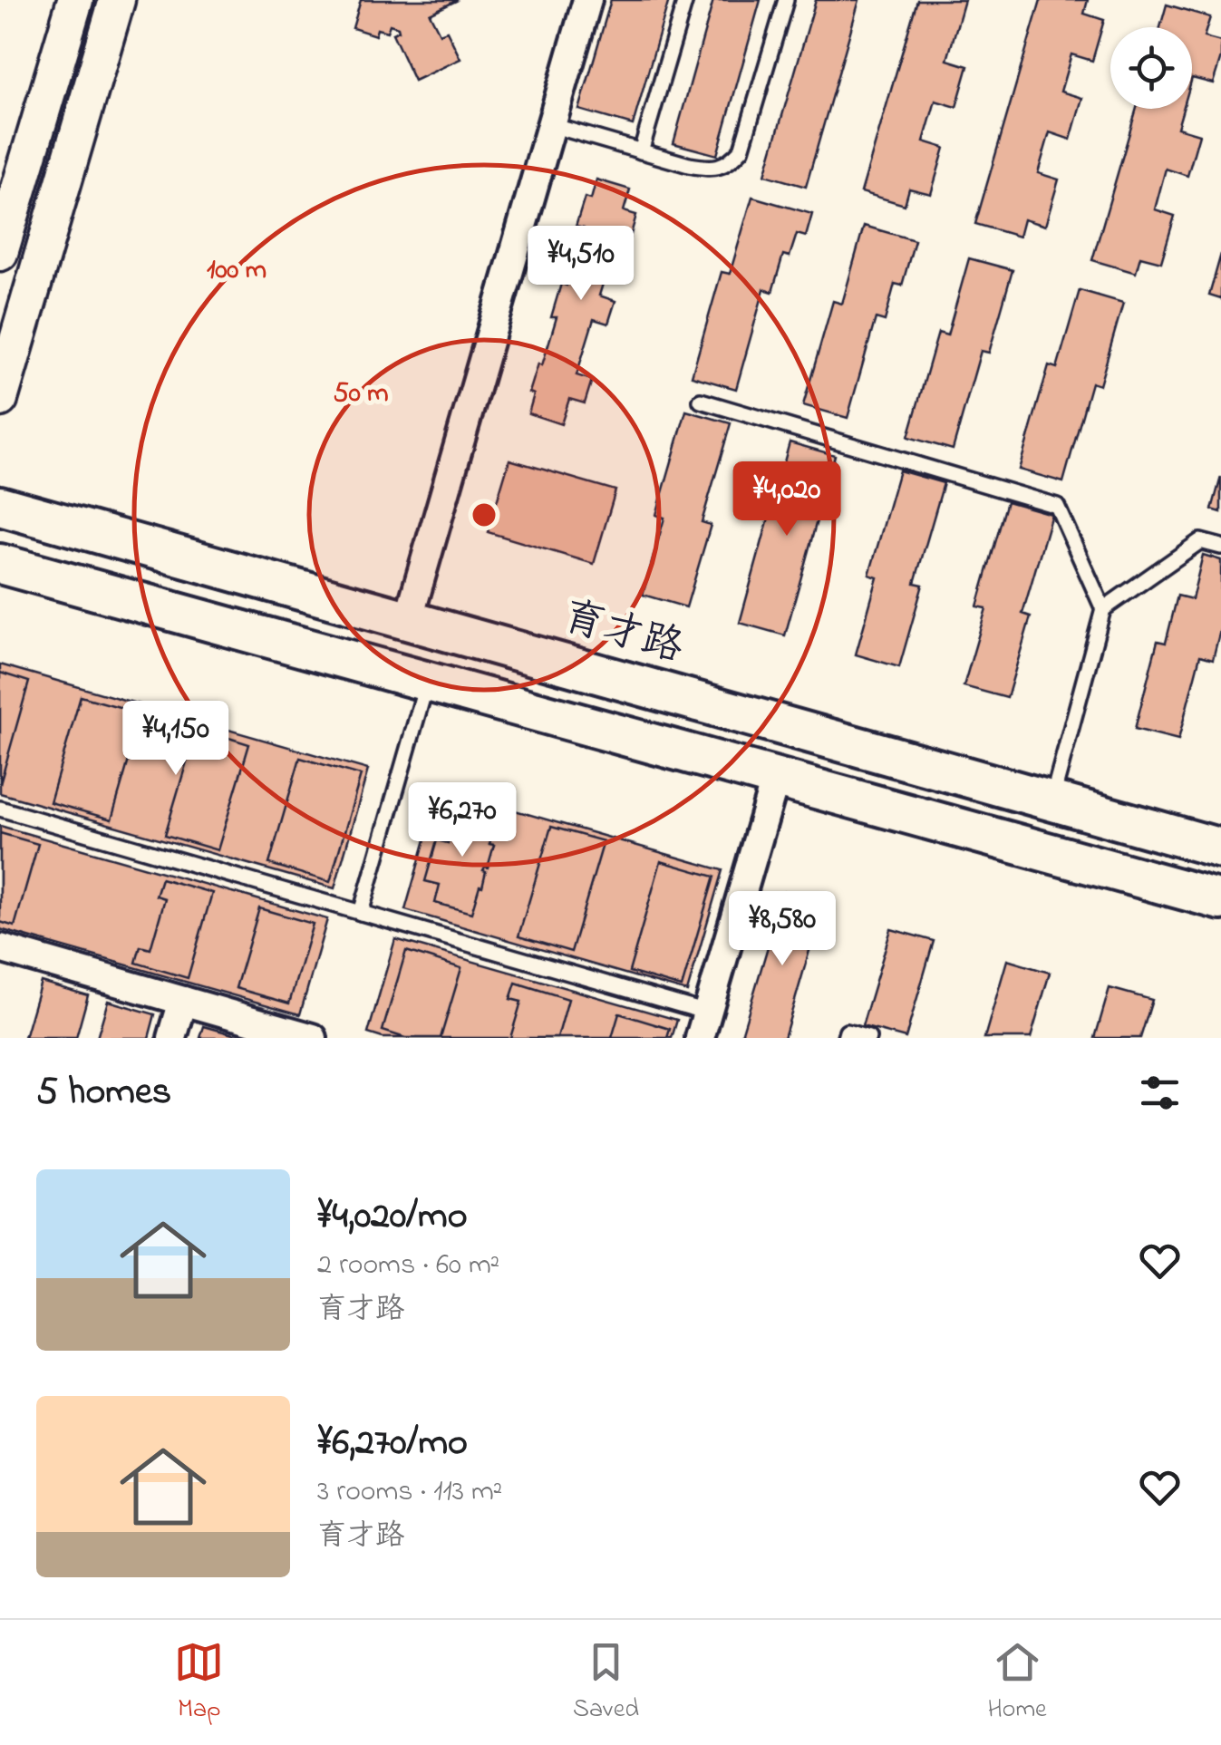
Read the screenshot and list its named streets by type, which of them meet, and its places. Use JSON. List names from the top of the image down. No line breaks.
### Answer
{"streets":{"main road":["育才路"]},"page":{"price":["¥4,510","¥4,020","¥4,150","¥6,270","¥8,580"],"heading":"5 homes","list":[{"name":"¥4,020/mo","note":"2 rooms · 60 m² · 育才路"},{"name":"¥6,270/mo","note":"3 rooms · 113 m² · 育才路"}],"tabs":["Map","Saved","Home"]},"rings":["100 m","50 m"]}
